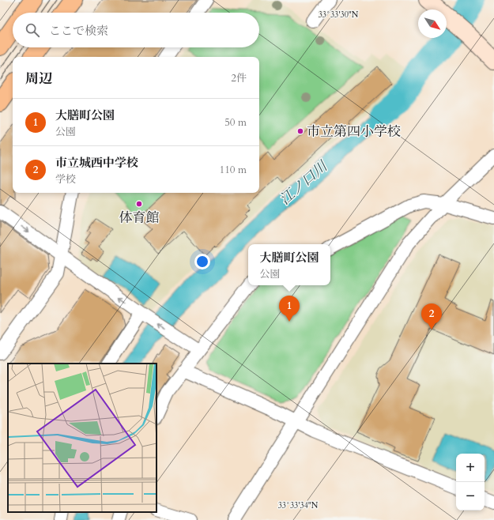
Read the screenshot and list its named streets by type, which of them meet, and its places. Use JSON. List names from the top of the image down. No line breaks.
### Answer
{"water":["江ノ口川"],"places":["市立第四小学校","体育館"],"north":"bottom right","page":{"search":"ここで検索","heading":["周辺","2件"],"list":[{"mark":"1","name":"大膳町公園","note":"公園","value":"50 m"},{"mark":"2","name":"市立城西中学校","note":"学校","value":"110 m"}],"popup":["大膳町公園","公園"],"pins":["1","2"],"map_buttons":["+","−"]},"coordinates":["33°33'30\"N","33°33'34\"N"]}
